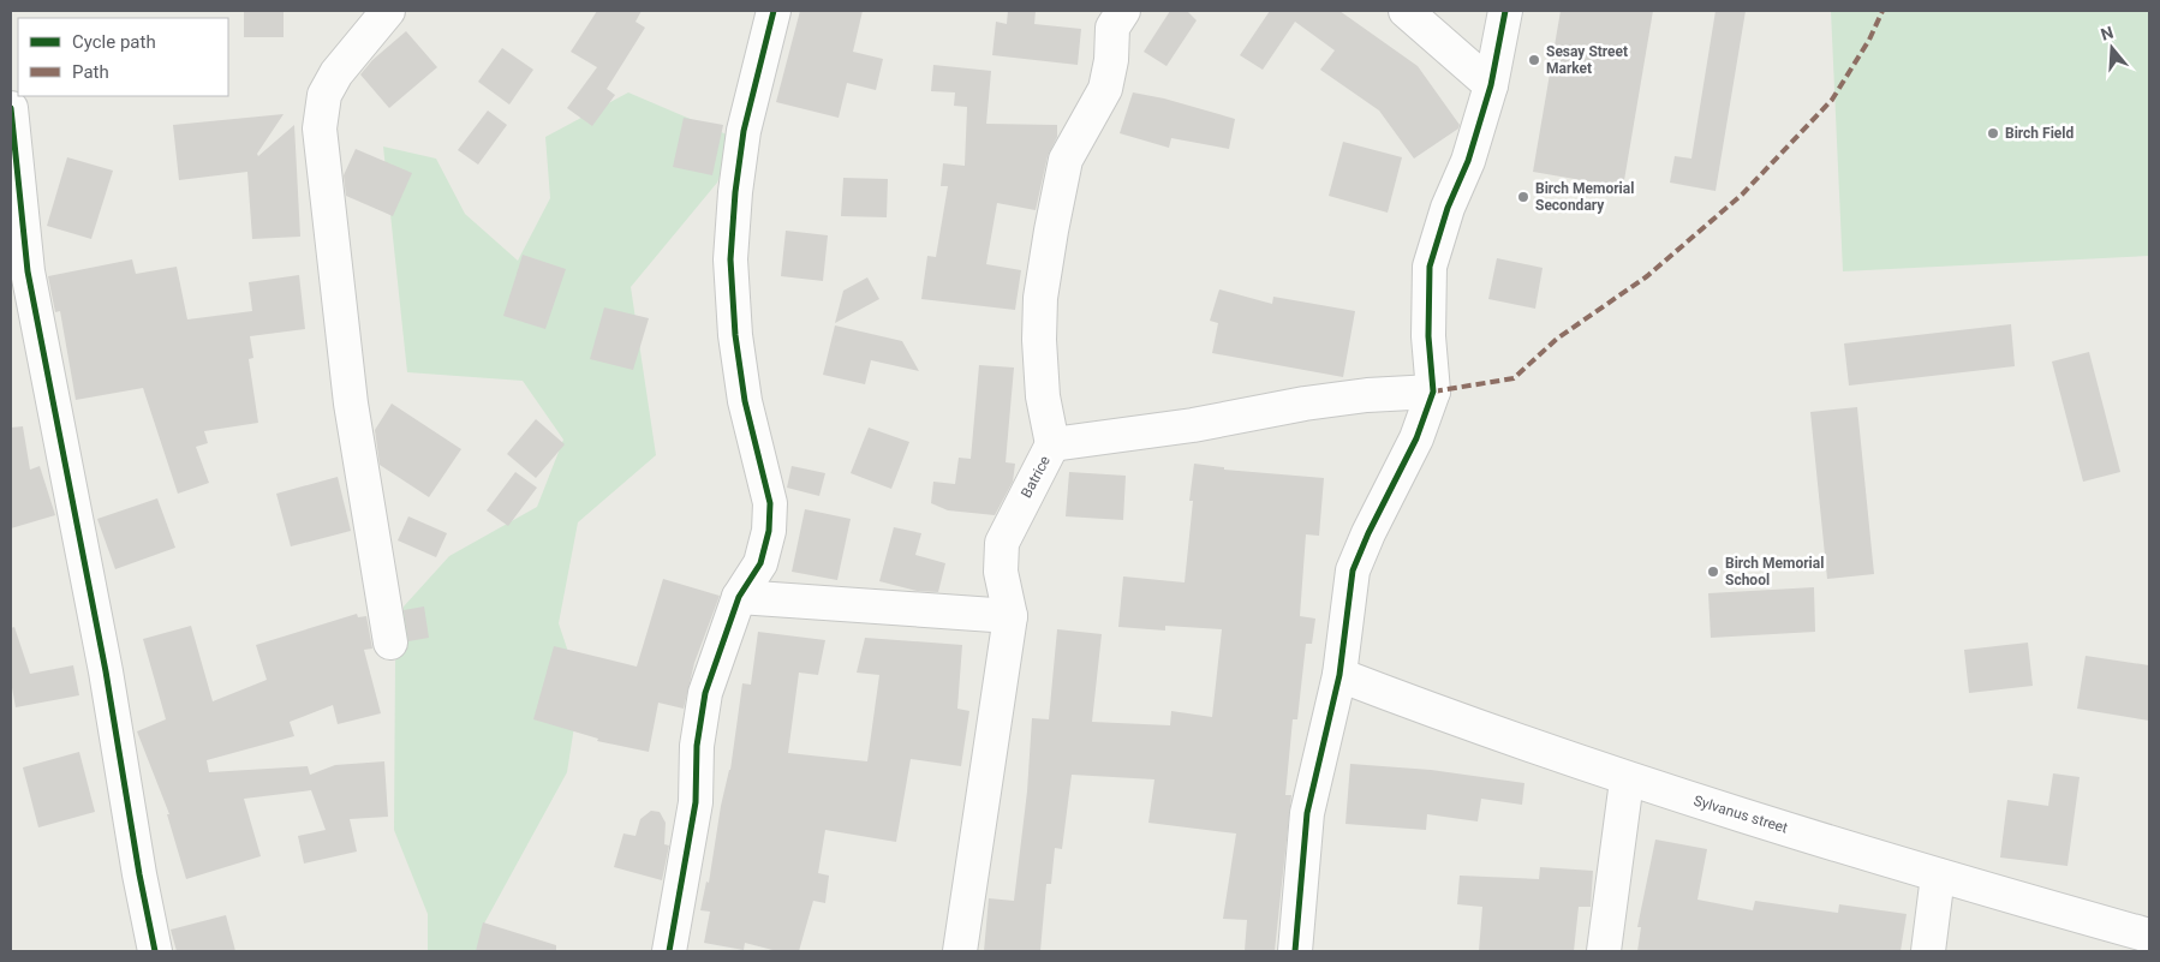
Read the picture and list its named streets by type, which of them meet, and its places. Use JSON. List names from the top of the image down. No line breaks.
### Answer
{"streets":{"street":["Batrice","Sylvanus street"]},"places":["Sesay Street Market","Birch Field","Birch Memorial Secondary","Birch Memorial School"],"legend":["Cycle path","Path"],"north":"top"}
